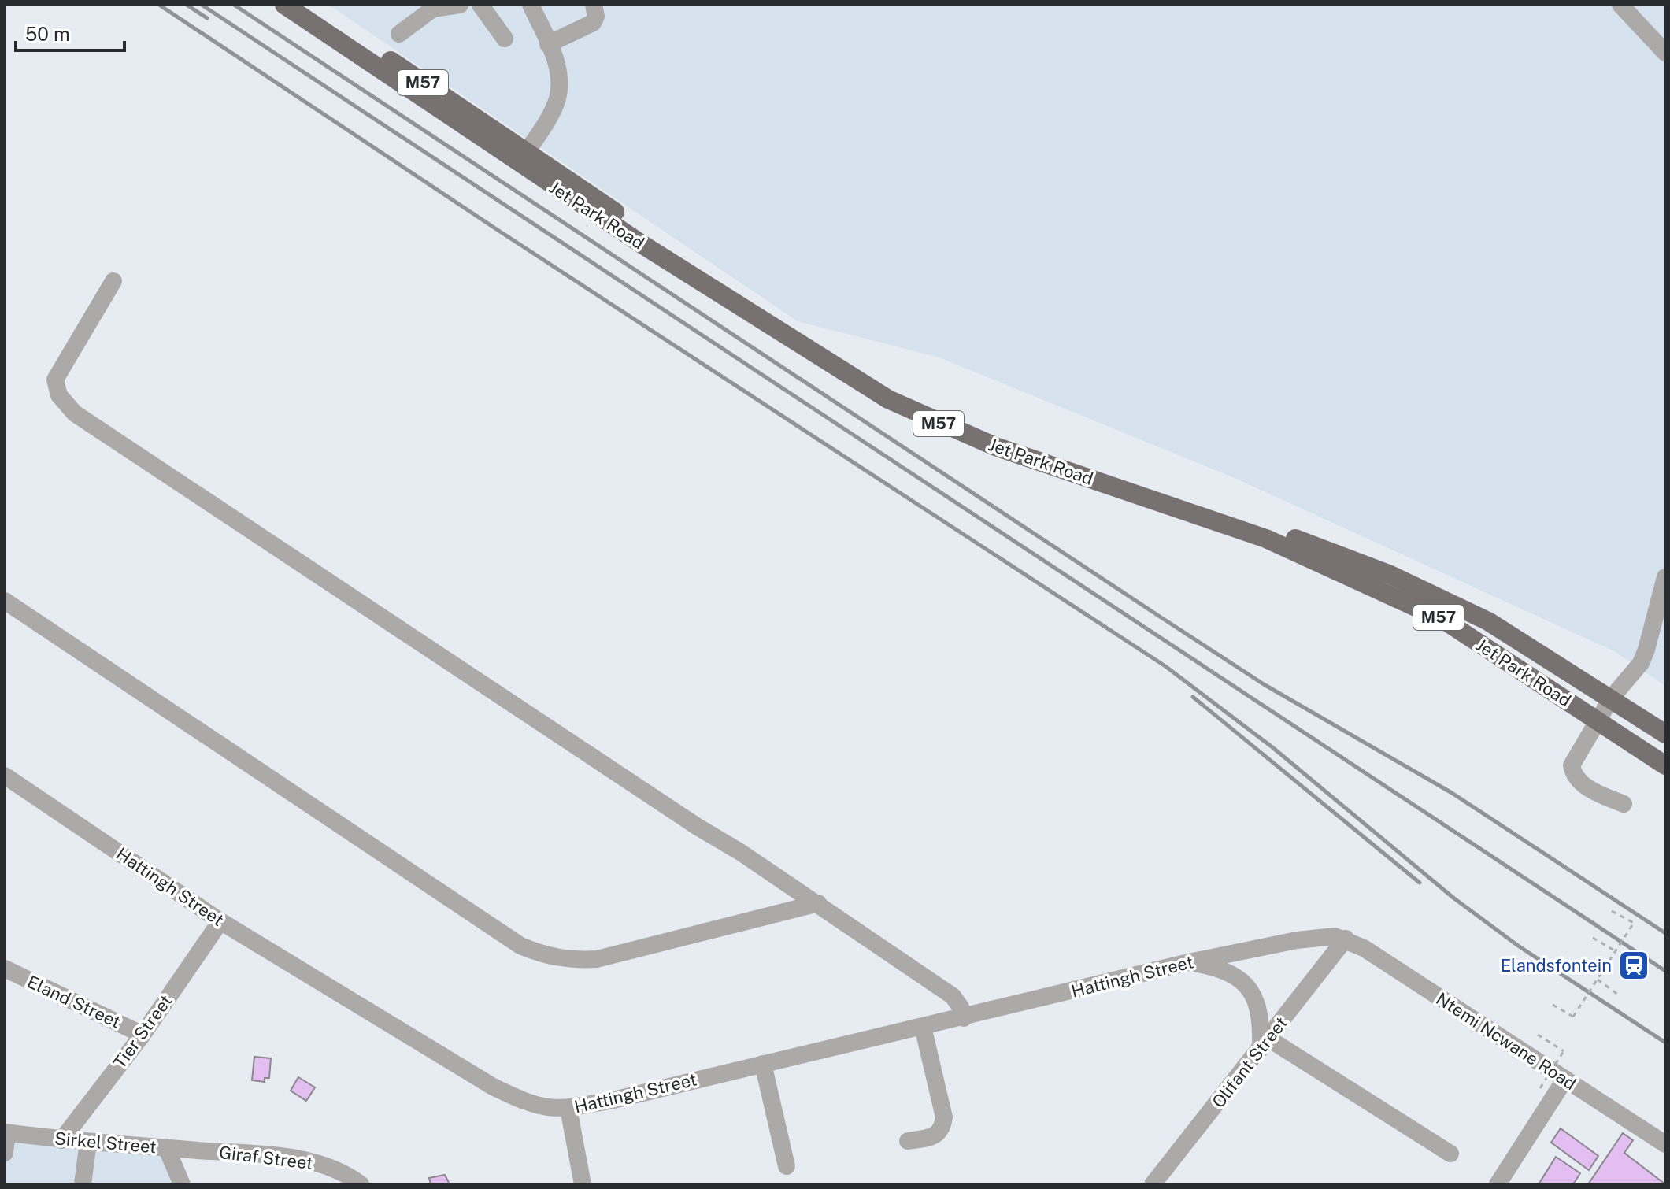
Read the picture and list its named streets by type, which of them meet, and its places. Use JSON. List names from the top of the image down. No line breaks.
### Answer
{"streets":{"main road":["M57","Jet Park Road"],"street":["Hattingh Street","Eland Street","Tier Street","Ntemi Ncwane Road","Olifant Street","Sirkel Street","Giraf Street"]},"crossings":[["Hattingh Street","Tier Street"],["Hattingh Street","Ntemi Ncwane Road"],["Hattingh Street","Olifant Street"],["Eland Street","Tier Street"],["Tier Street","Sirkel Street"],["Ntemi Ncwane Road","Olifant Street"],["Sirkel Street","Giraf Street"]],"places":{"station":["Elandsfontein"]},"scale_bar":"50 m"}
